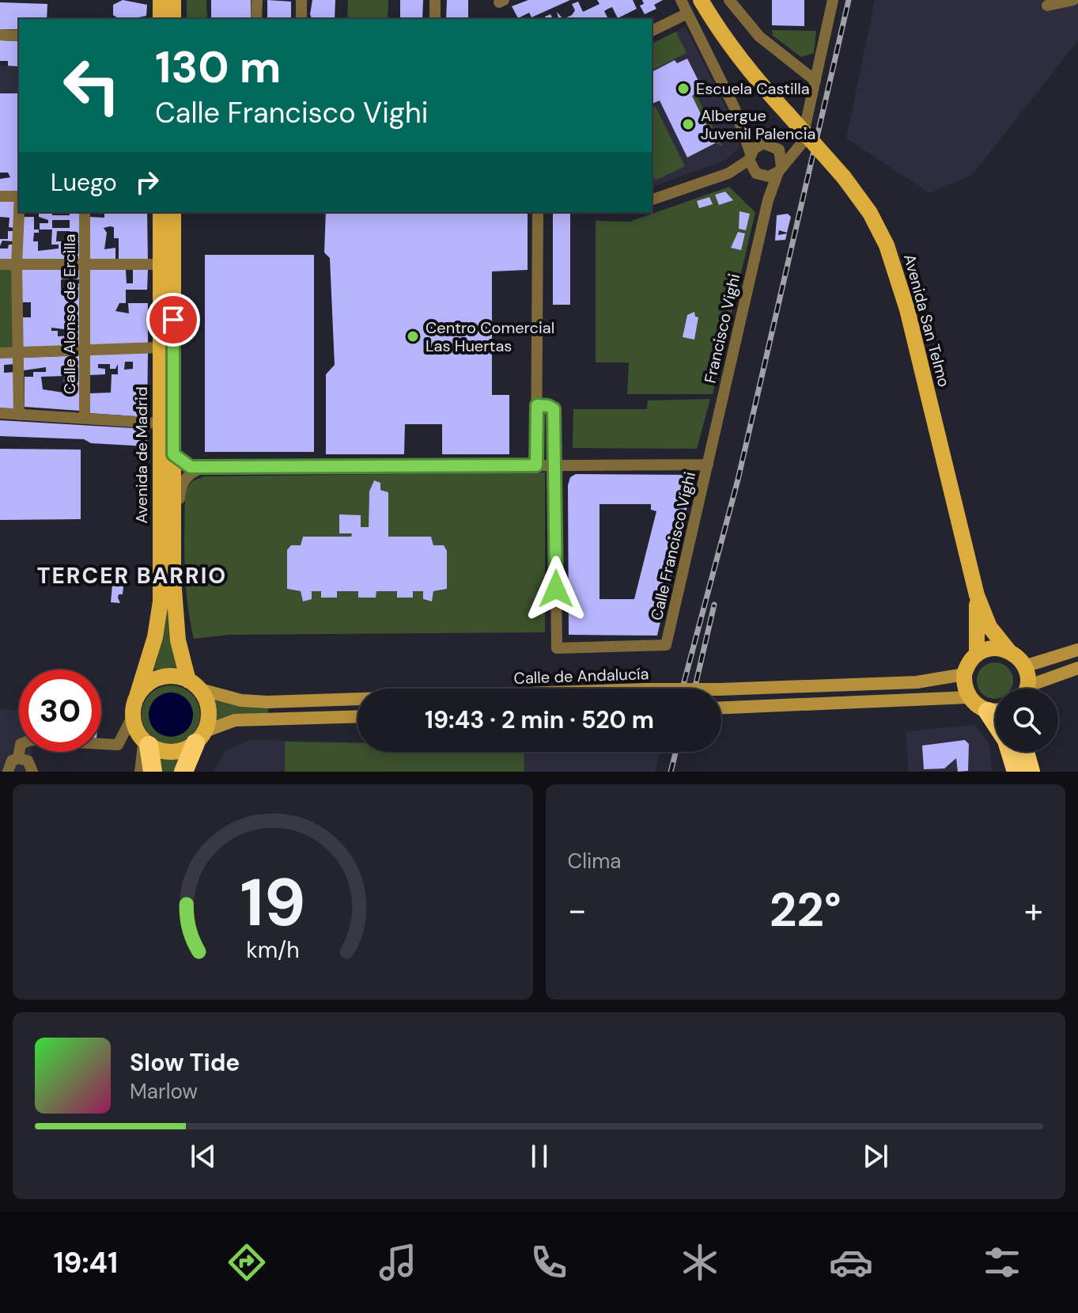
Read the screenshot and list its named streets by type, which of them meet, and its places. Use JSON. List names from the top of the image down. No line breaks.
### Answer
{"streets":{"main road":["Avenida San Telmo","Avenida de Madrid","Calle de Andalucía"],"street":["Calle Alonso de Ercilla","Francisco Vighi","Calle Francisco Vighi"]},"crossings":[["Francisco Vighi","Calle Francisco Vighi"],["Avenida de Madrid","Calle de Andalucía"]],"districts":["TERCER BARRIO"],"places":["Escuela Castilla","Albergue Juvenil Palencia","Centro Comercial Las Huertas"],"page":{"turn":["130 m","Calle Francisco Vighi"],"then":"Luego","limit":"30","trip":"19:43 · 2 min · 520 m","tile":"Clima","heat":["−","22°","+"],"song":["Slow Tide","Marlow"],"tabs":"19:41","gauge":["19","km/h"]}}
